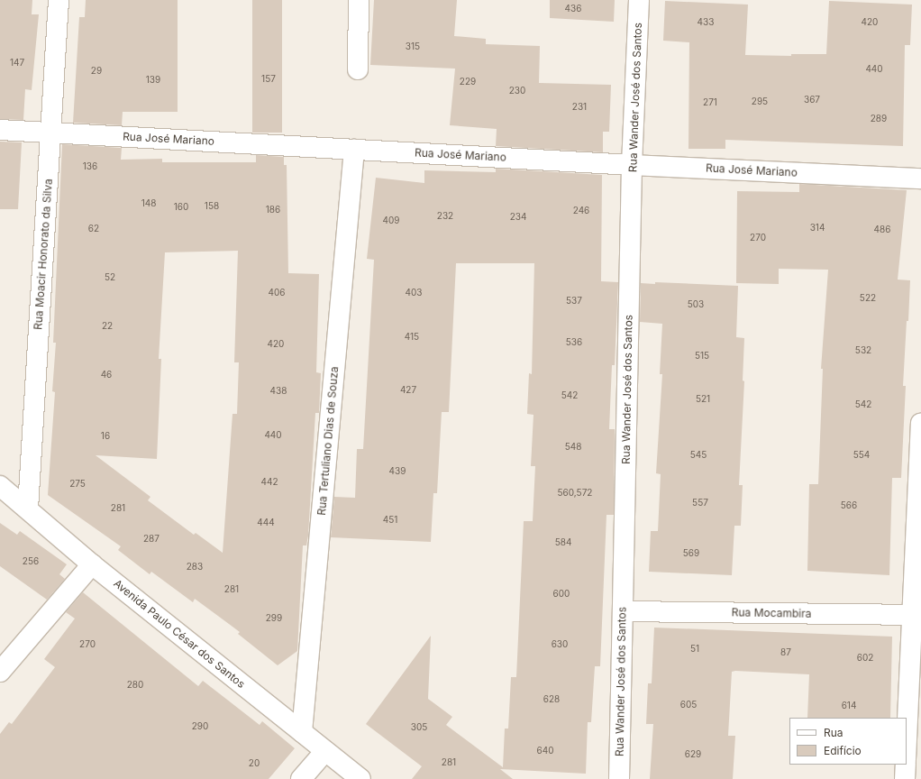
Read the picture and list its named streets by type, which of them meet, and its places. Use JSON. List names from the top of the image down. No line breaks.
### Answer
{"streets":{"street":["Rua Wander José dos Santos","Rua José Mariano","Rua Moacir Honorato da Silva","Rua Tertuliano Dias de Souza","Rua Mocambira","Avenida Paulo César dos Santos"]},"crossings":[["Rua Wander José dos Santos","Rua José Mariano"],["Rua Wander José dos Santos","Rua Mocambira"],["Rua José Mariano","Rua Moacir Honorato da Silva"],["Rua José Mariano","Rua Tertuliano Dias de Souza"],["Rua Moacir Honorato da Silva","Avenida Paulo César dos Santos"],["Rua Tertuliano Dias de Souza","Avenida Paulo César dos Santos"]],"house_numbers":["436","433","420","315","147","440","29","157","139","229","230","367","295","271","231","289","136","148","158","160","186","246","232","234","409","314","62","486","270","52","406","403","522","537","503","22","415","536","420","532","515","46","427","438","542","521","542","440","16","548","545","554","439","442","275","560,572","557","566","281","451","444","287","584","569","256","283","281","600","299","270","630","51","87","602","280","628","605","614","290","305","640","629","281","20"],"legend":["Rua","Edifício"]}
